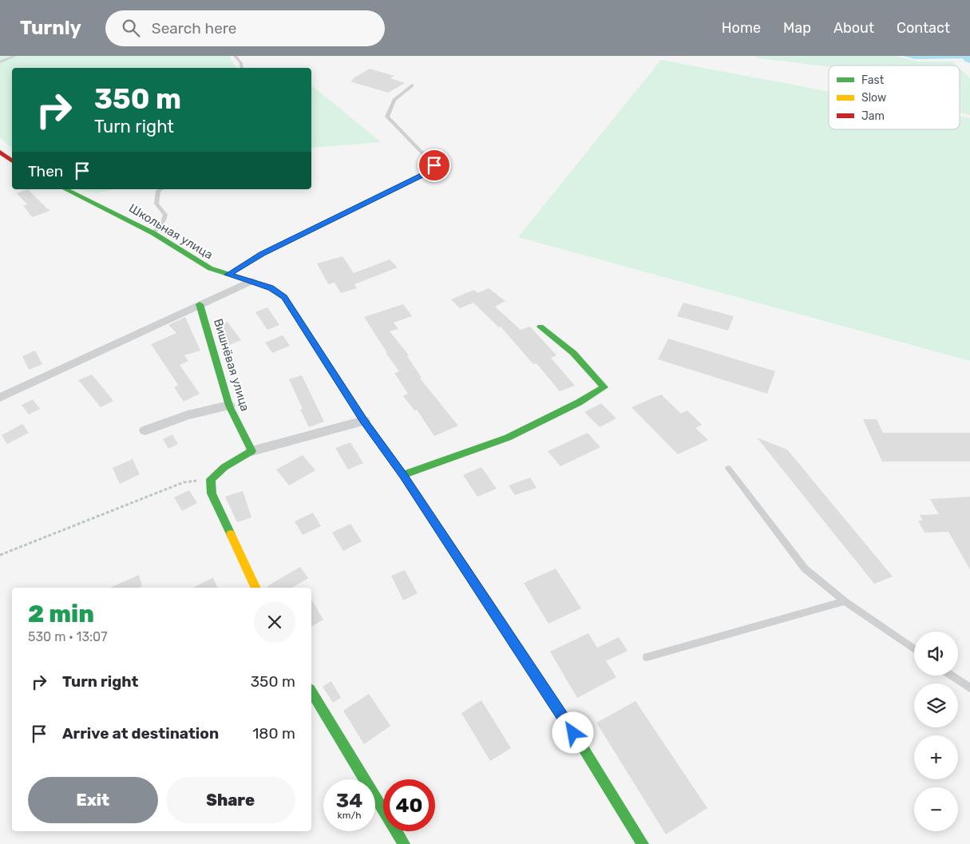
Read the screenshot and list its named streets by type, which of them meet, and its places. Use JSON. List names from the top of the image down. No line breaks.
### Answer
{"streets":{"street":["Школьная улица","Вишнёвая улица"]},"legend":["Fast","Slow","Jam"],"page":{"header":"Turnly","search":"Search here","nav":["Home","Map","About","Contact"],"turn":["350 m","Turn right"],"then":"Then","heading":["2 min","530 m · 13:07"],"map_buttons":["+","−"],"list":[{"name":"Turn right","value":"350 m"},{"name":"Arrive at destination","value":"180 m"}],"buttons":["Exit","Share"],"speed":"34 km/h","limit":"40"}}
